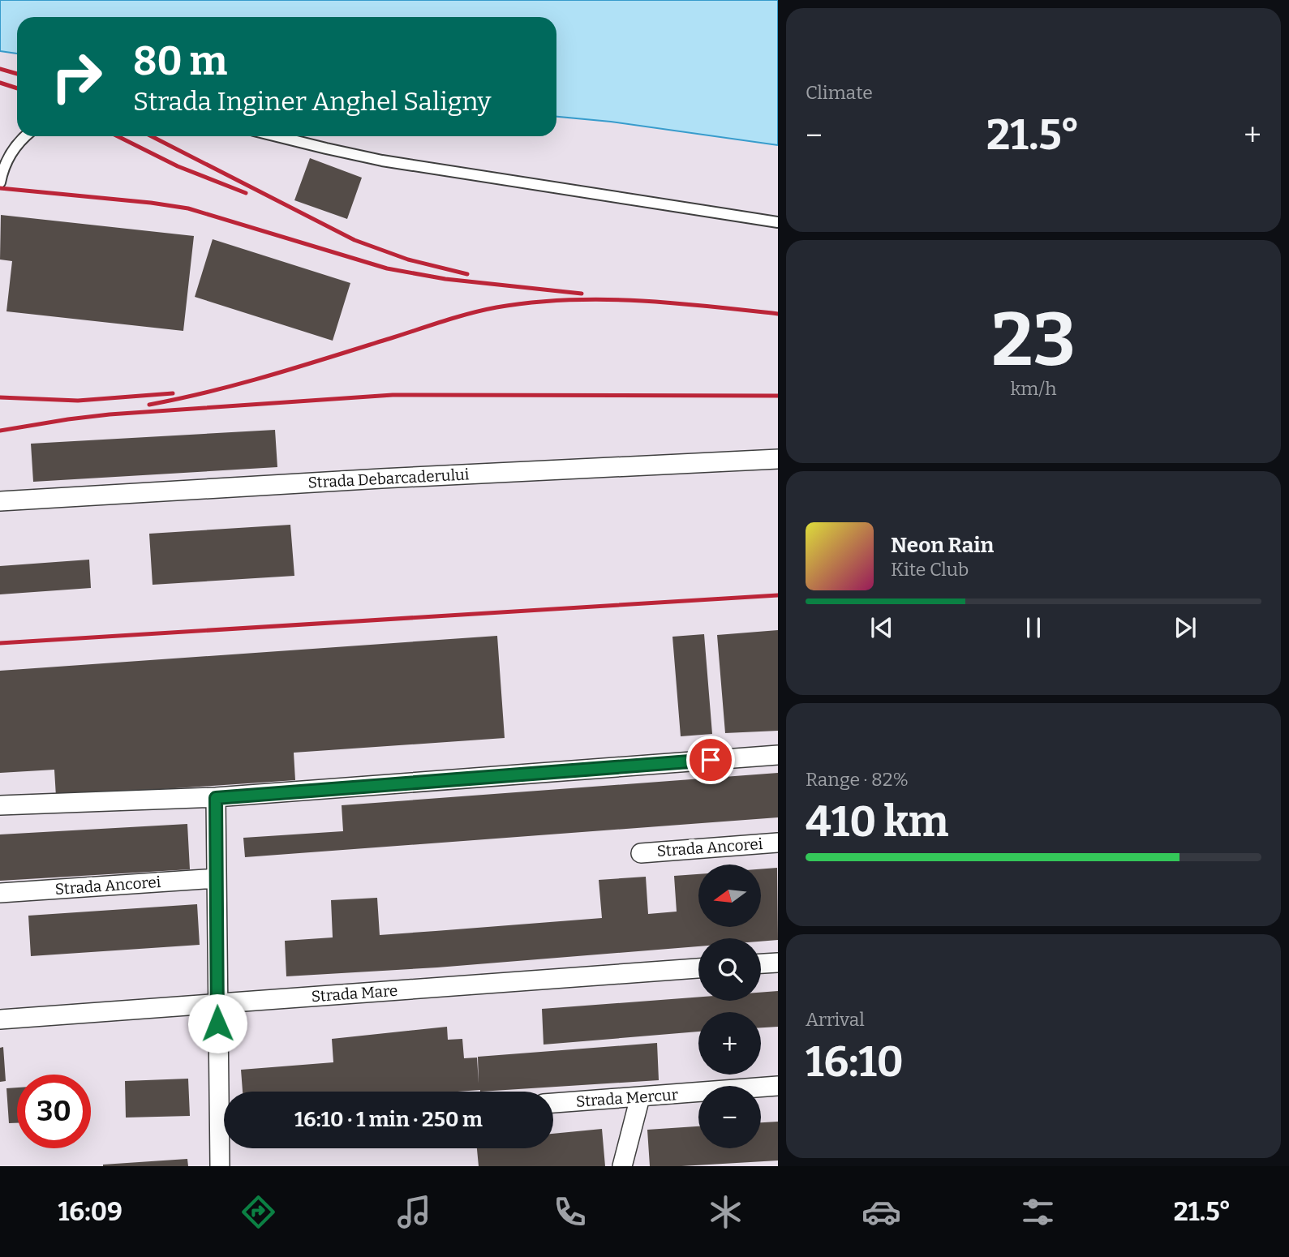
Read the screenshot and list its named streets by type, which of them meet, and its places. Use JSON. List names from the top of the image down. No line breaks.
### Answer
{"streets":{"street":["Strada Debarcaderului","Strada Ancorei","Strada Mare","Strada Mercur"]},"north":"left","page":{"tile":["Climate",["23","km/h"],["Range · 82%","410 km"],["Arrival","16:10"]],"turn":["80 m","Strada Inginer Anghel Saligny"],"heat":["−","21.5°","+"],"song":["Neon Rain","Kite Club"],"map_buttons":["+","−"],"limit":"30","trip":"16:10 · 1 min · 250 m","tabs":["16:09","21.5°"]}}
